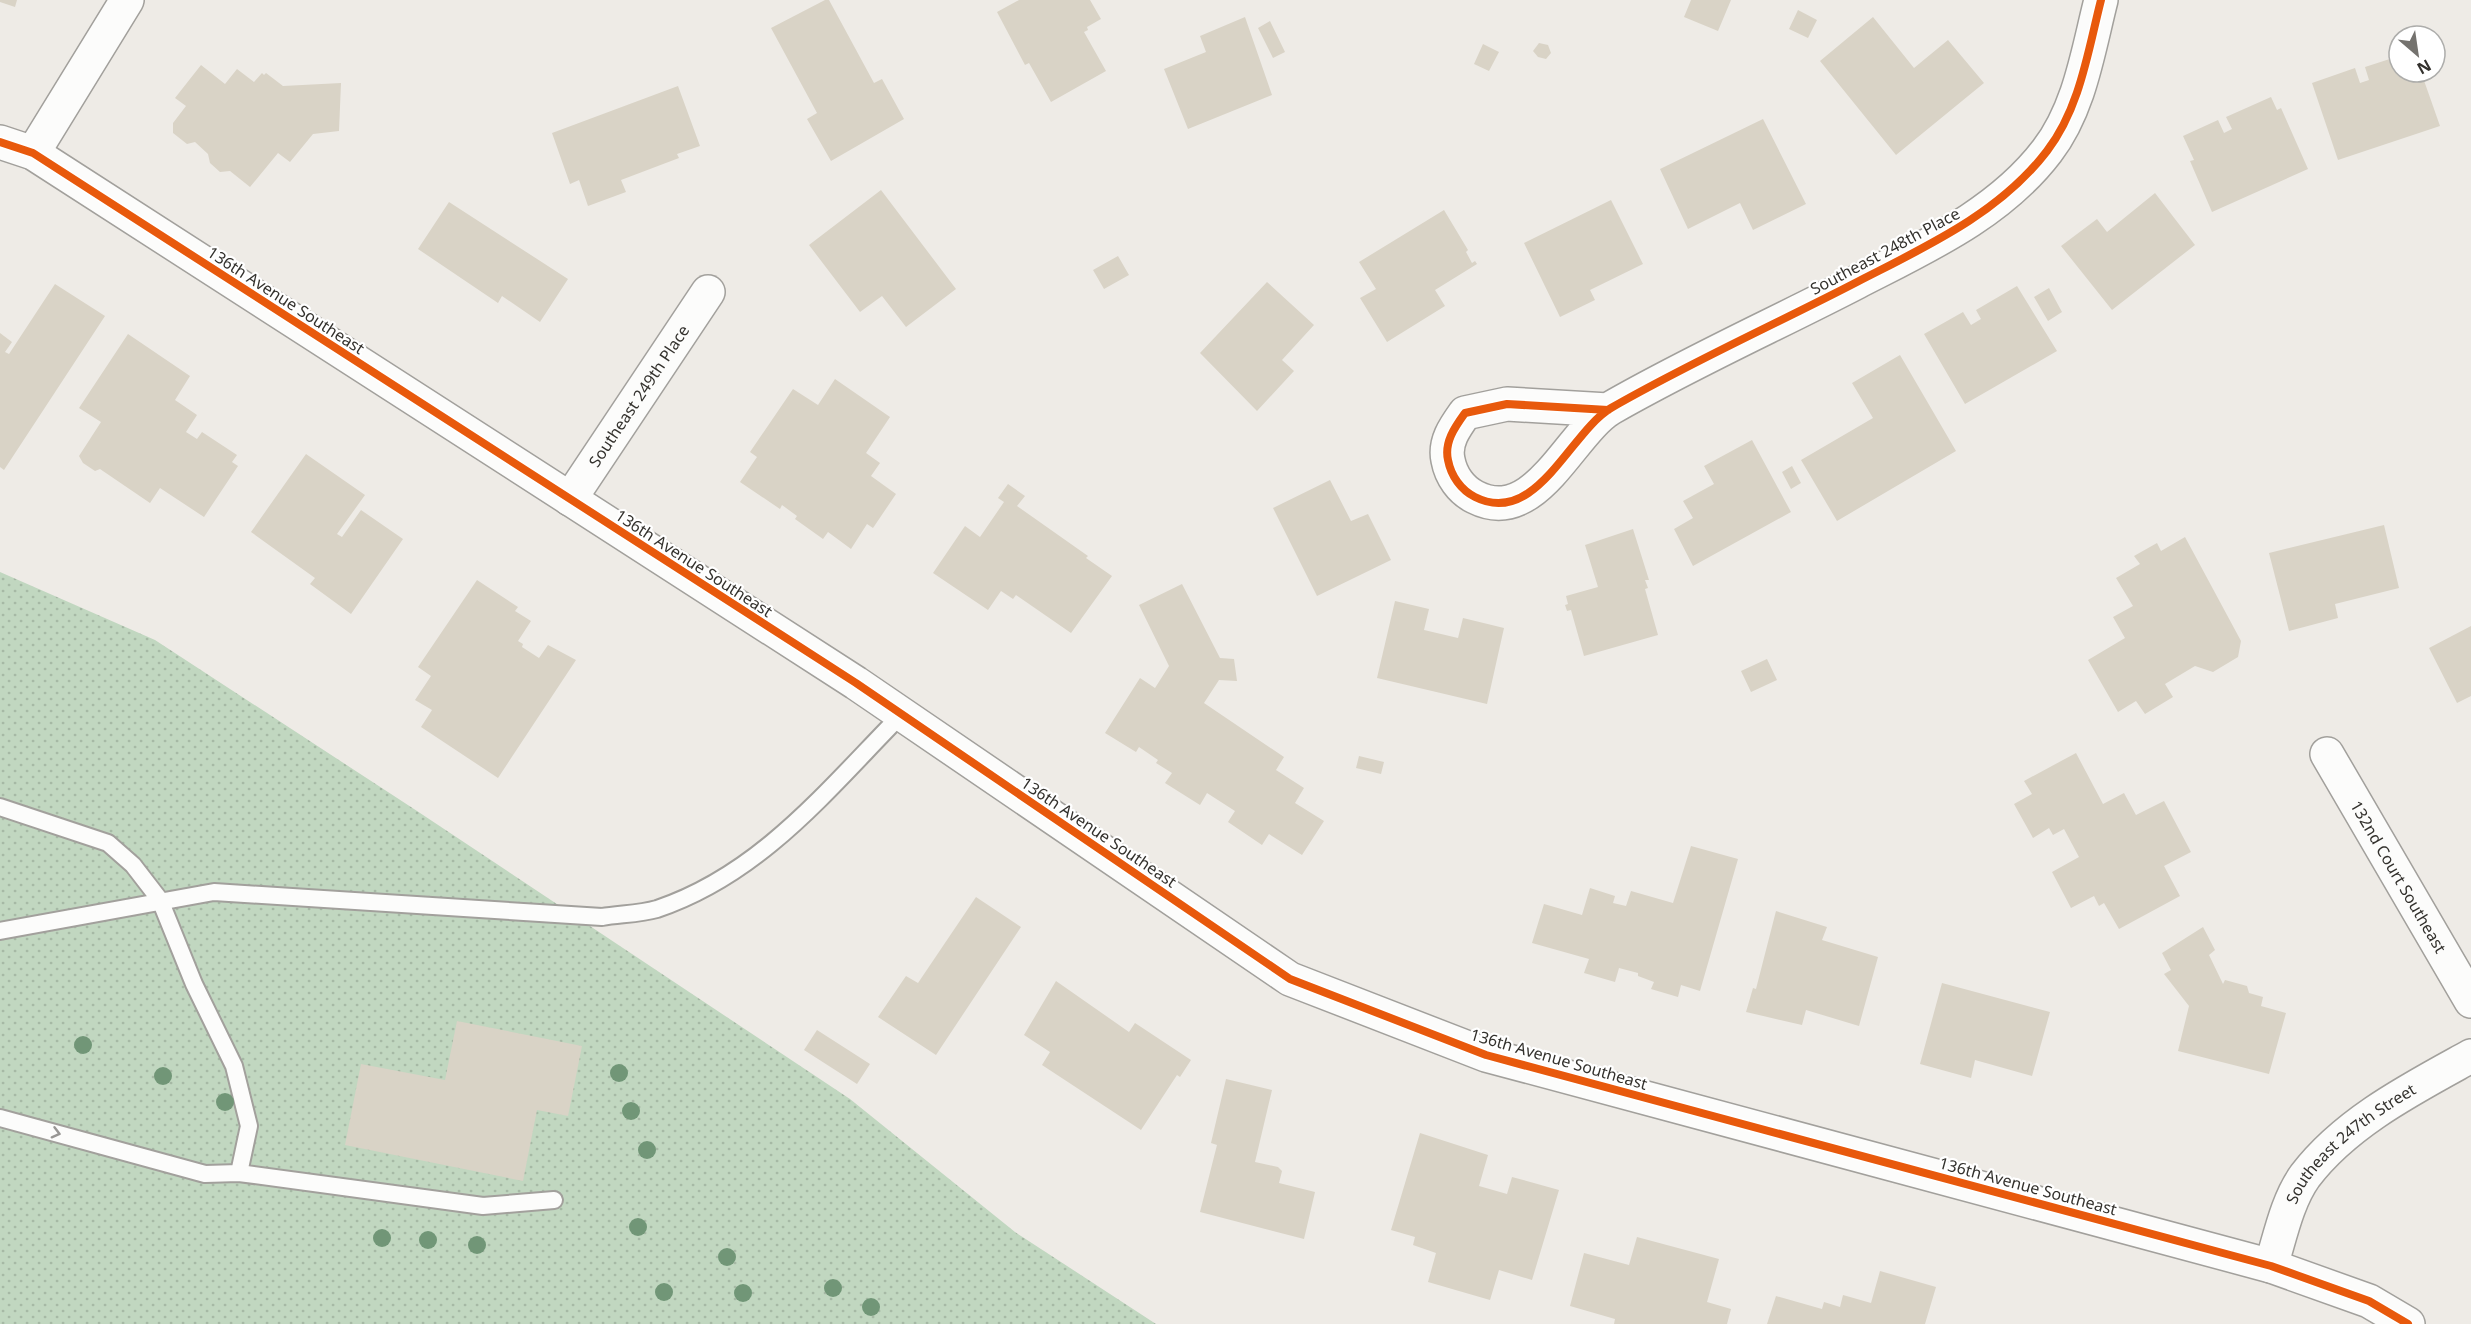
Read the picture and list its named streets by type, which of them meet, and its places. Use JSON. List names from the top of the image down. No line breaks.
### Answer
{"streets":{"street":["Southeast 248th Place","136th Avenue Southeast","Southeast 249th Place","132nd Court Southeast","Southeast 247th Street"]},"crossings":[["136th Avenue Southeast","Southeast 249th Place"],["136th Avenue Southeast","Southeast 247th Street"]],"north":"bottom right"}
